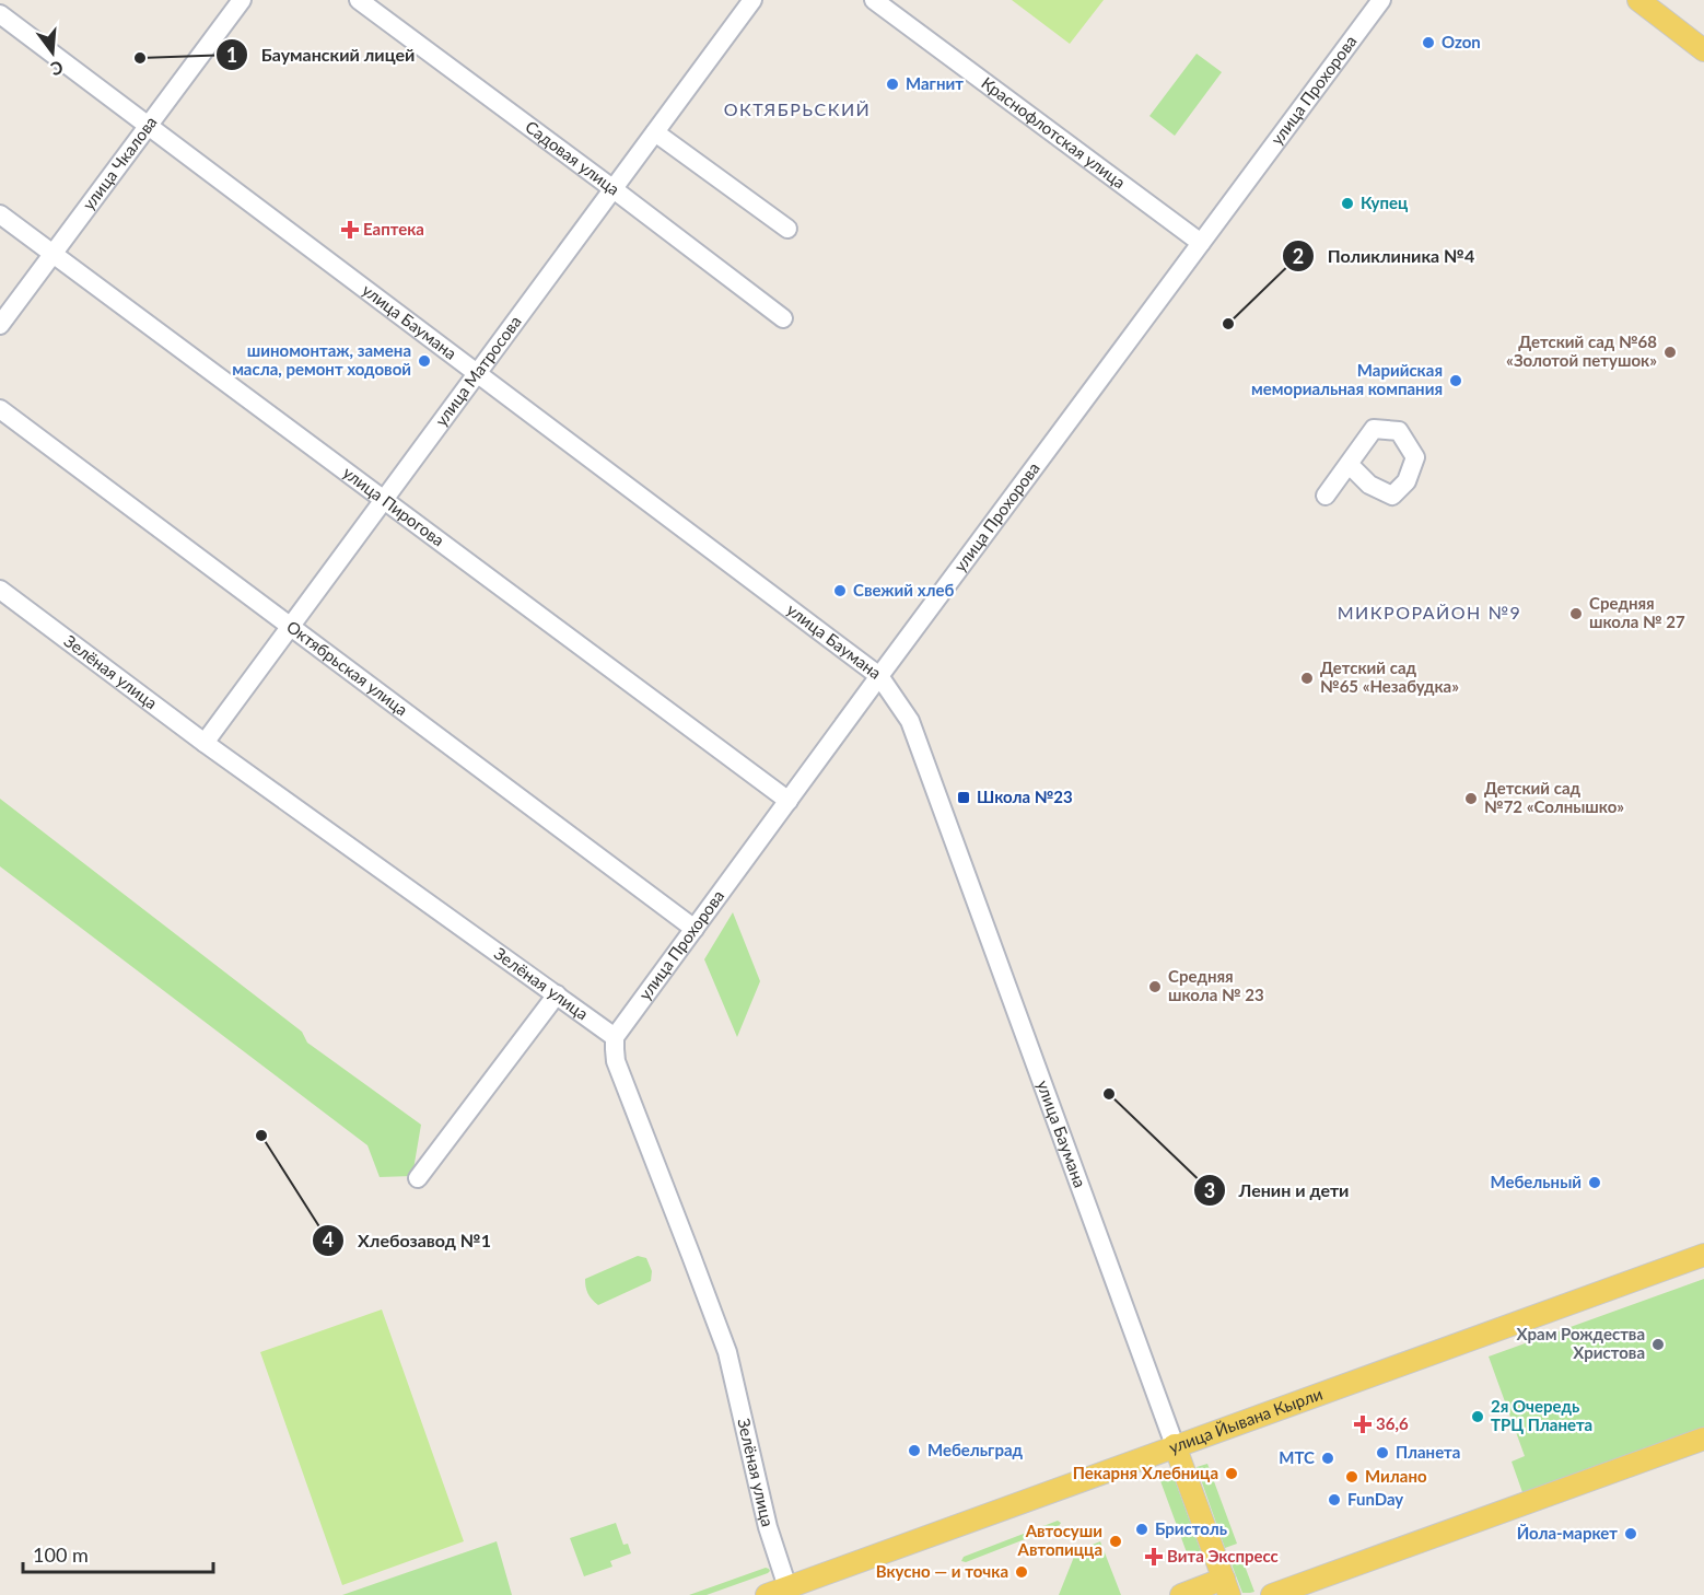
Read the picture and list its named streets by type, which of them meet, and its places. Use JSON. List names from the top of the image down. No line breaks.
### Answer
{"streets":{"main road":["улица Баумана","улица Йывана Кырли"],"street":["улица Прохорова","Краснофлотская улица","Садовая улица","улица Чкалова","улица Матросова","улица Пирогова","Октябрьская улица","Зелёная улица"]},"crossings":[["улица Прохорова","Краснофлотская улица"],["улица Прохорова","улица Баумана"],["улица Прохорова","улица Пирогова"],["улица Прохорова","Октябрьская улица"],["улица Прохорова","Зелёная улица"],["Садовая улица","улица Матросова"],["улица Чкалова","улица Баумана"],["улица Чкалова","улица Пирогова"],["улица Баумана","улица Матросова"],["улица Баумана","улица Йывана Кырли"],["улица Матросова","улица Пирогова"],["улица Матросова","Октябрьская улица"],["улица Матросова","Зелёная улица"],["Зелёная улица","улица Йывана Кырли"]],"districts":["ОКТЯБРЬСКИЙ","МИКРОРАЙОН №9"],"places":{"other":["Ozon","Бауманский лицей","Магнит","Купец","Поликлиника №4","Детский сад №68 «Золотой петушок»","шиномонтаж, замена масла, ремонт ходовой","Марийская мемориальная компания","Свежий хлеб","Средняя школа № 27","Детский сад №65 «Незабудка»","Детский сад №72 «Солнышко»","Средняя школа № 23","Ленин и дети","Хлебозавод №1","Мебельный","Храм Рождества Христова","2я Очередь ТРЦ Планета","Мебельград","Планета","МТС","Пекарня Хлебница","Милано","FunDay","Бристоль","Йола-маркет","Автосуши Автопицца","Вкусно — и точка"],"health":["Еаптека","36,6","Вита Экспресс"],"transit":["Школа №23"]},"scale_bar":"100 m","north":"bottom"}
